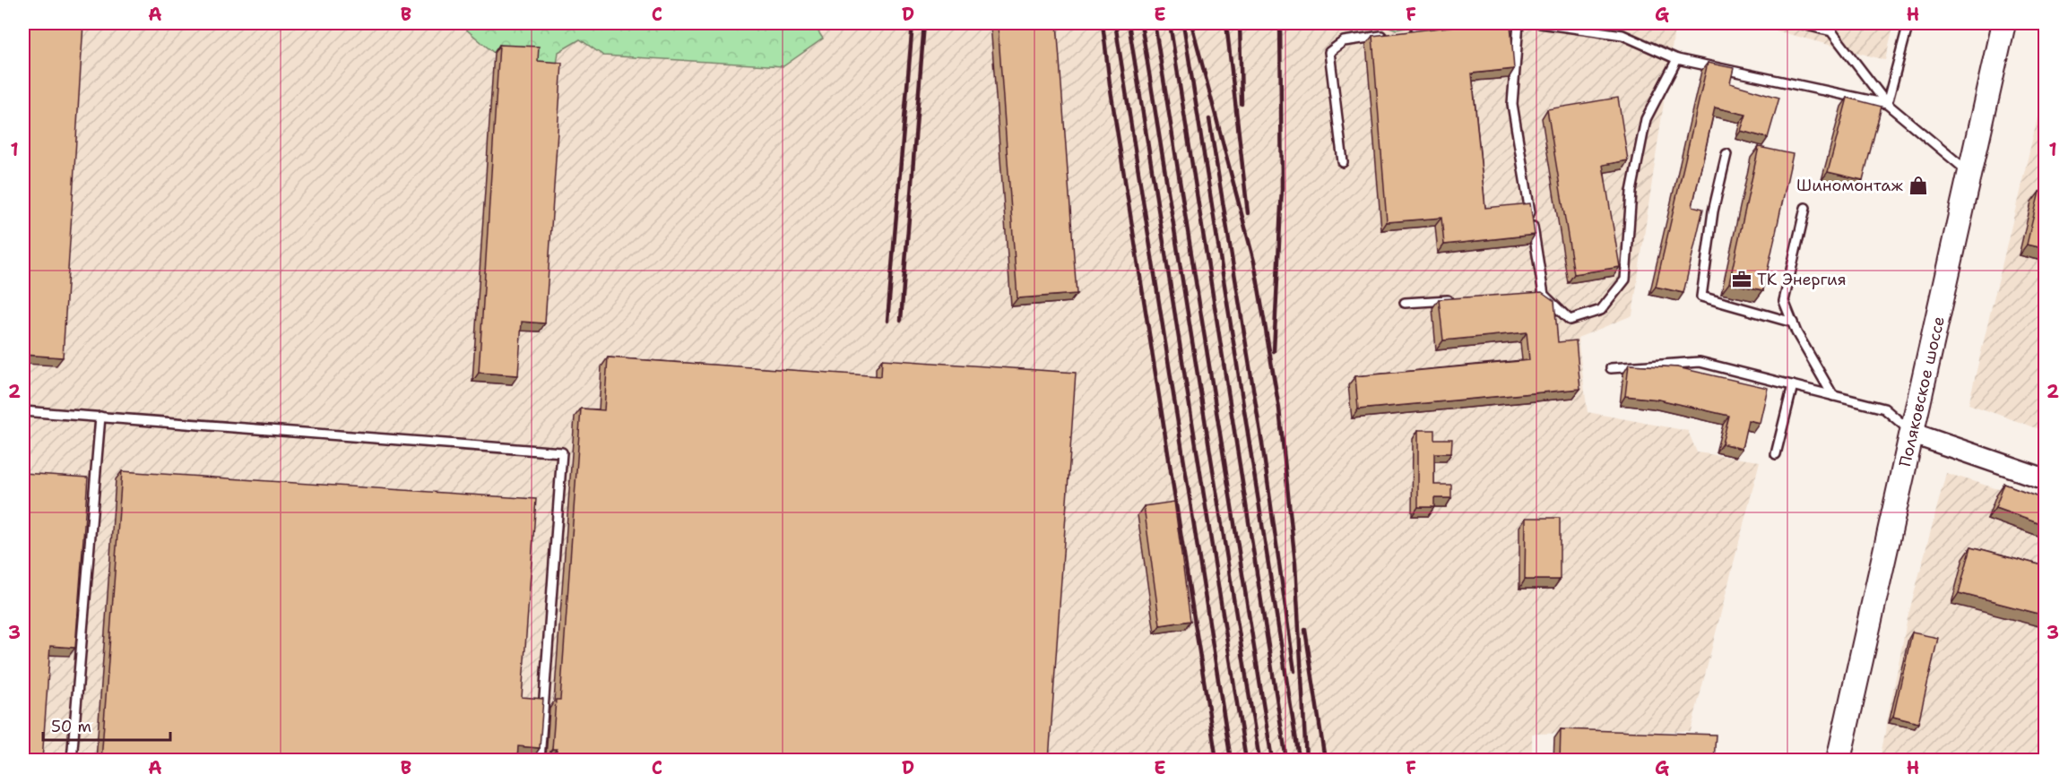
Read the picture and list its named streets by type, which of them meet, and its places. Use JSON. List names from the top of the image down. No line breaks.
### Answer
{"streets":{"main road":["Поляковское шоссе"]},"places":{"shop":["Шиномонтаж"],"office":["ТК Энергия"]},"scale_bar":"50 m","grid":{"columns":["A","B","C","D","E","F","G","H"],"rows":["1","2","3"]}}
